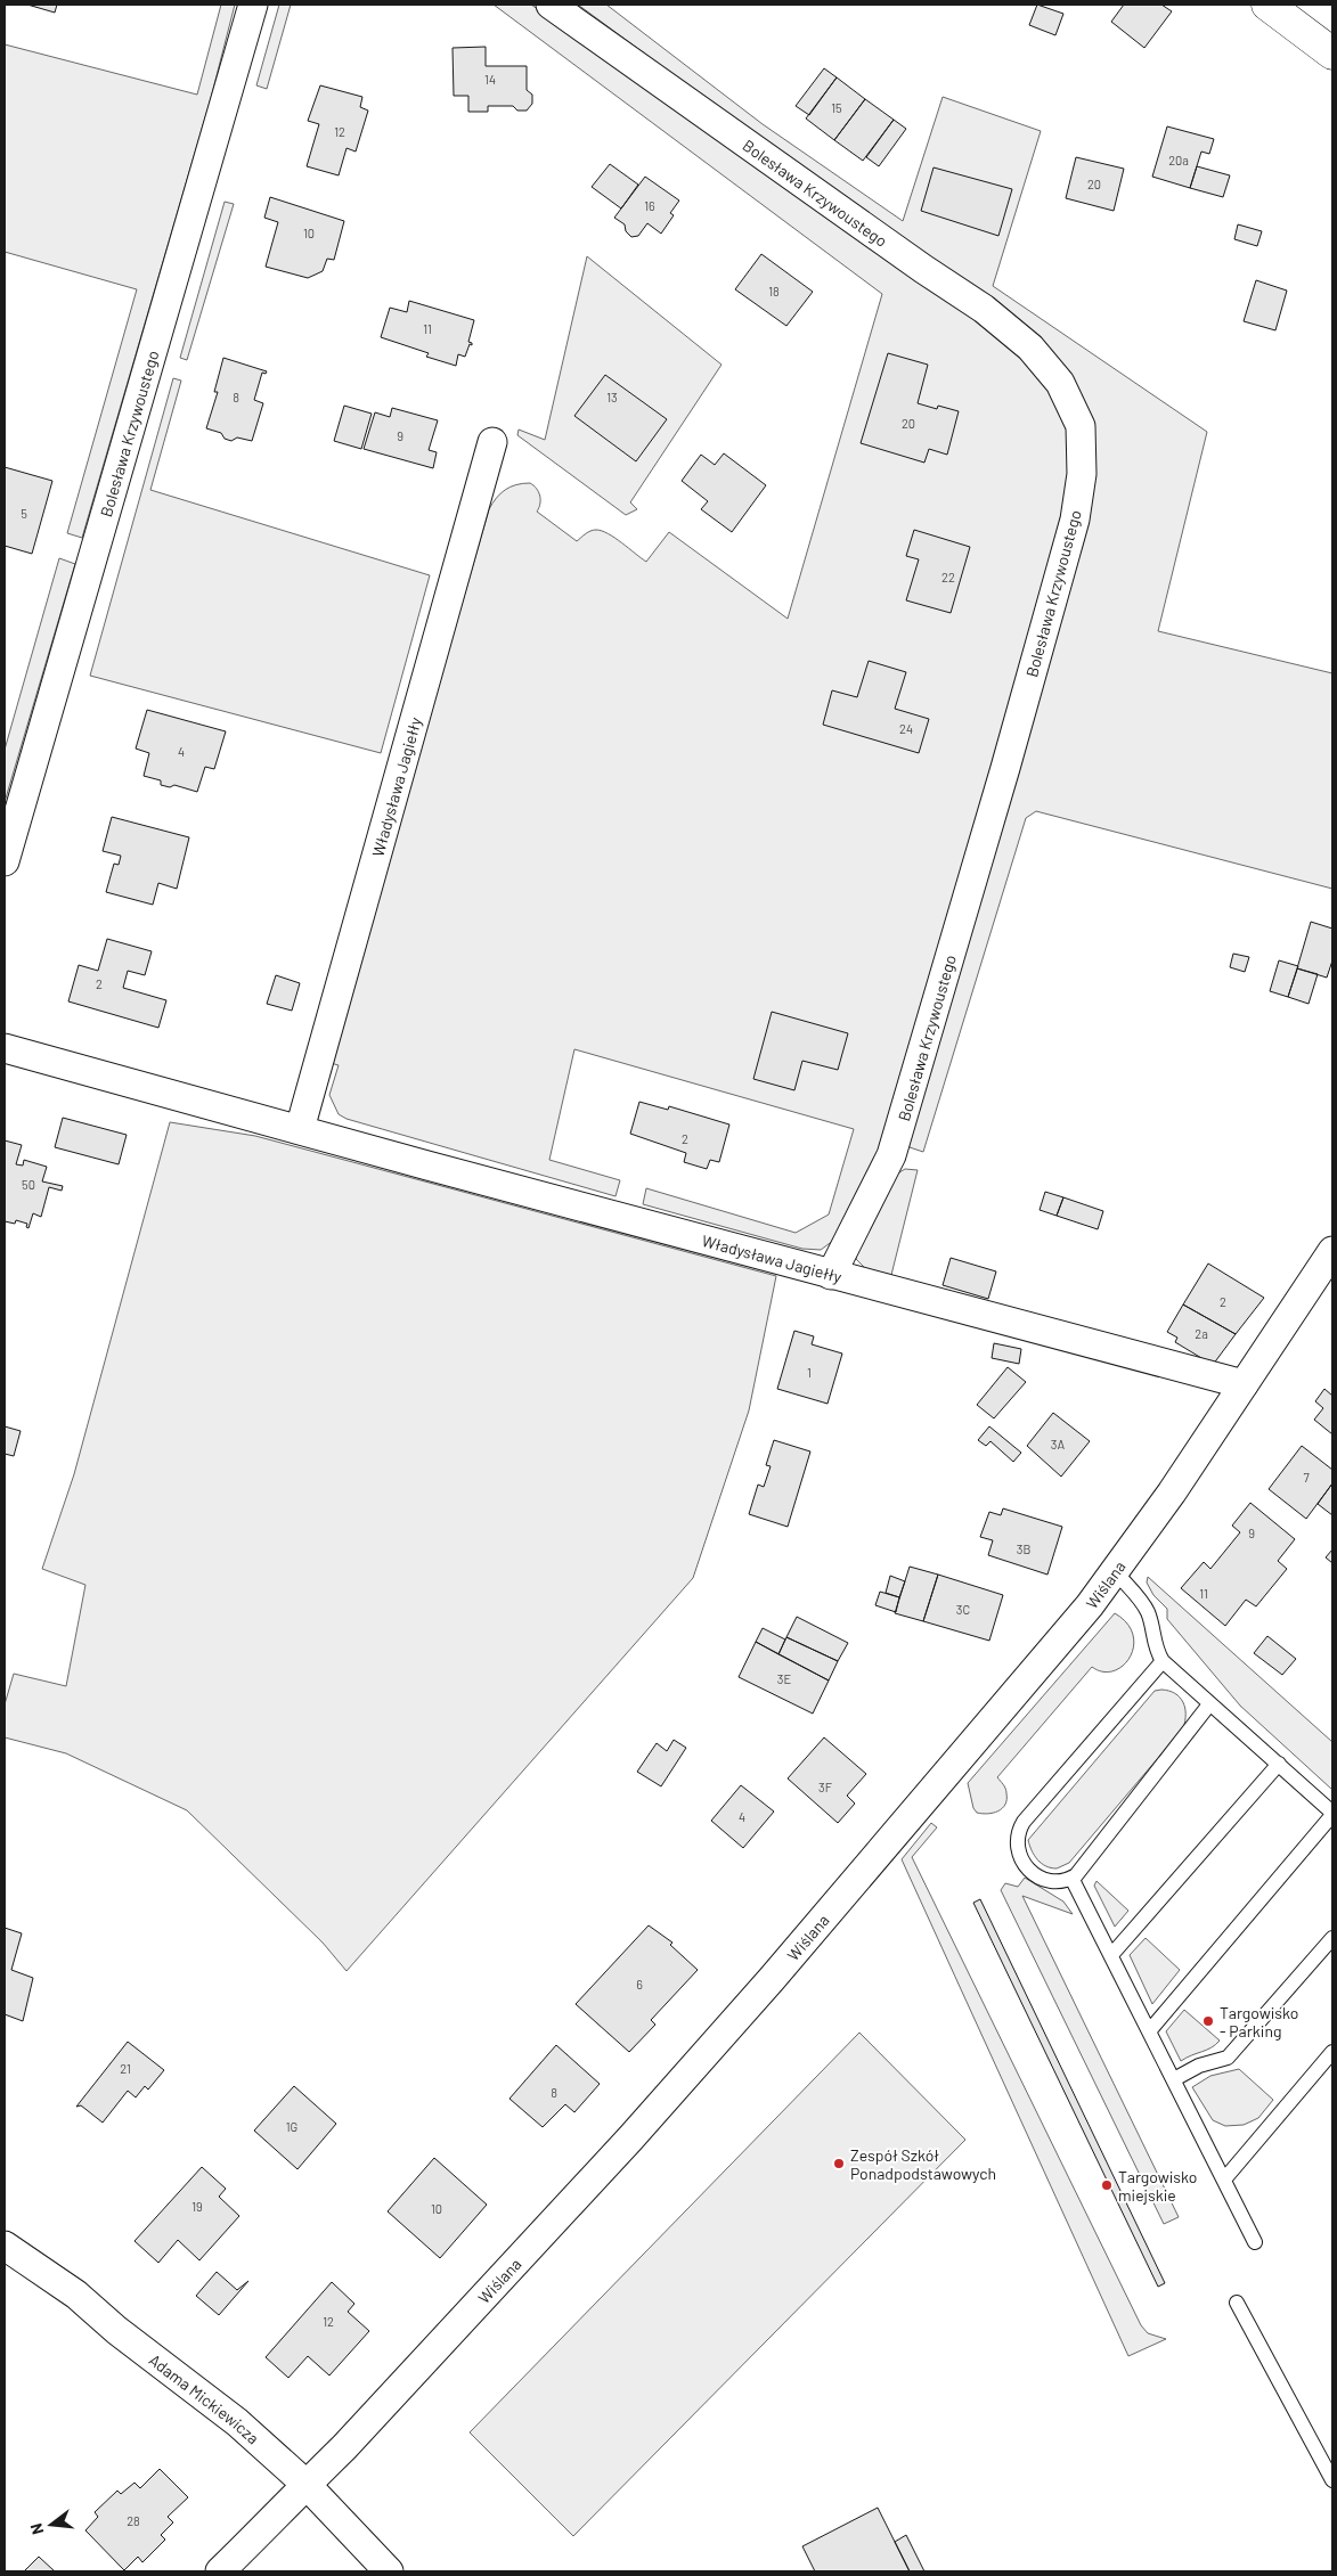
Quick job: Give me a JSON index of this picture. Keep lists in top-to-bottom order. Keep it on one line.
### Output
{"streets":{"street":["Bolesława Krzywoustego","Władysława Jagiełły","Wiślana","Adama Mickiewicza"]},"crossings":[["Bolesława Krzywoustego","Władysława Jagiełły"],["Władysława Jagiełły","Wiślana"],["Wiślana","Adama Mickiewicza"]],"places":["Targowisko - Parking","Zespół Szkół Ponadpodstawowych","Targowisko miejskie"],"house_numbers":["14","15","12","20a","20","16","10","18","11","8","13","20","9","5","22","24","4","2","2","50","2","2a","1","3A","7","9","3B","11","3C","3E","3F","4","6","21","8","1G","19","10","12","28"],"north":"left"}
